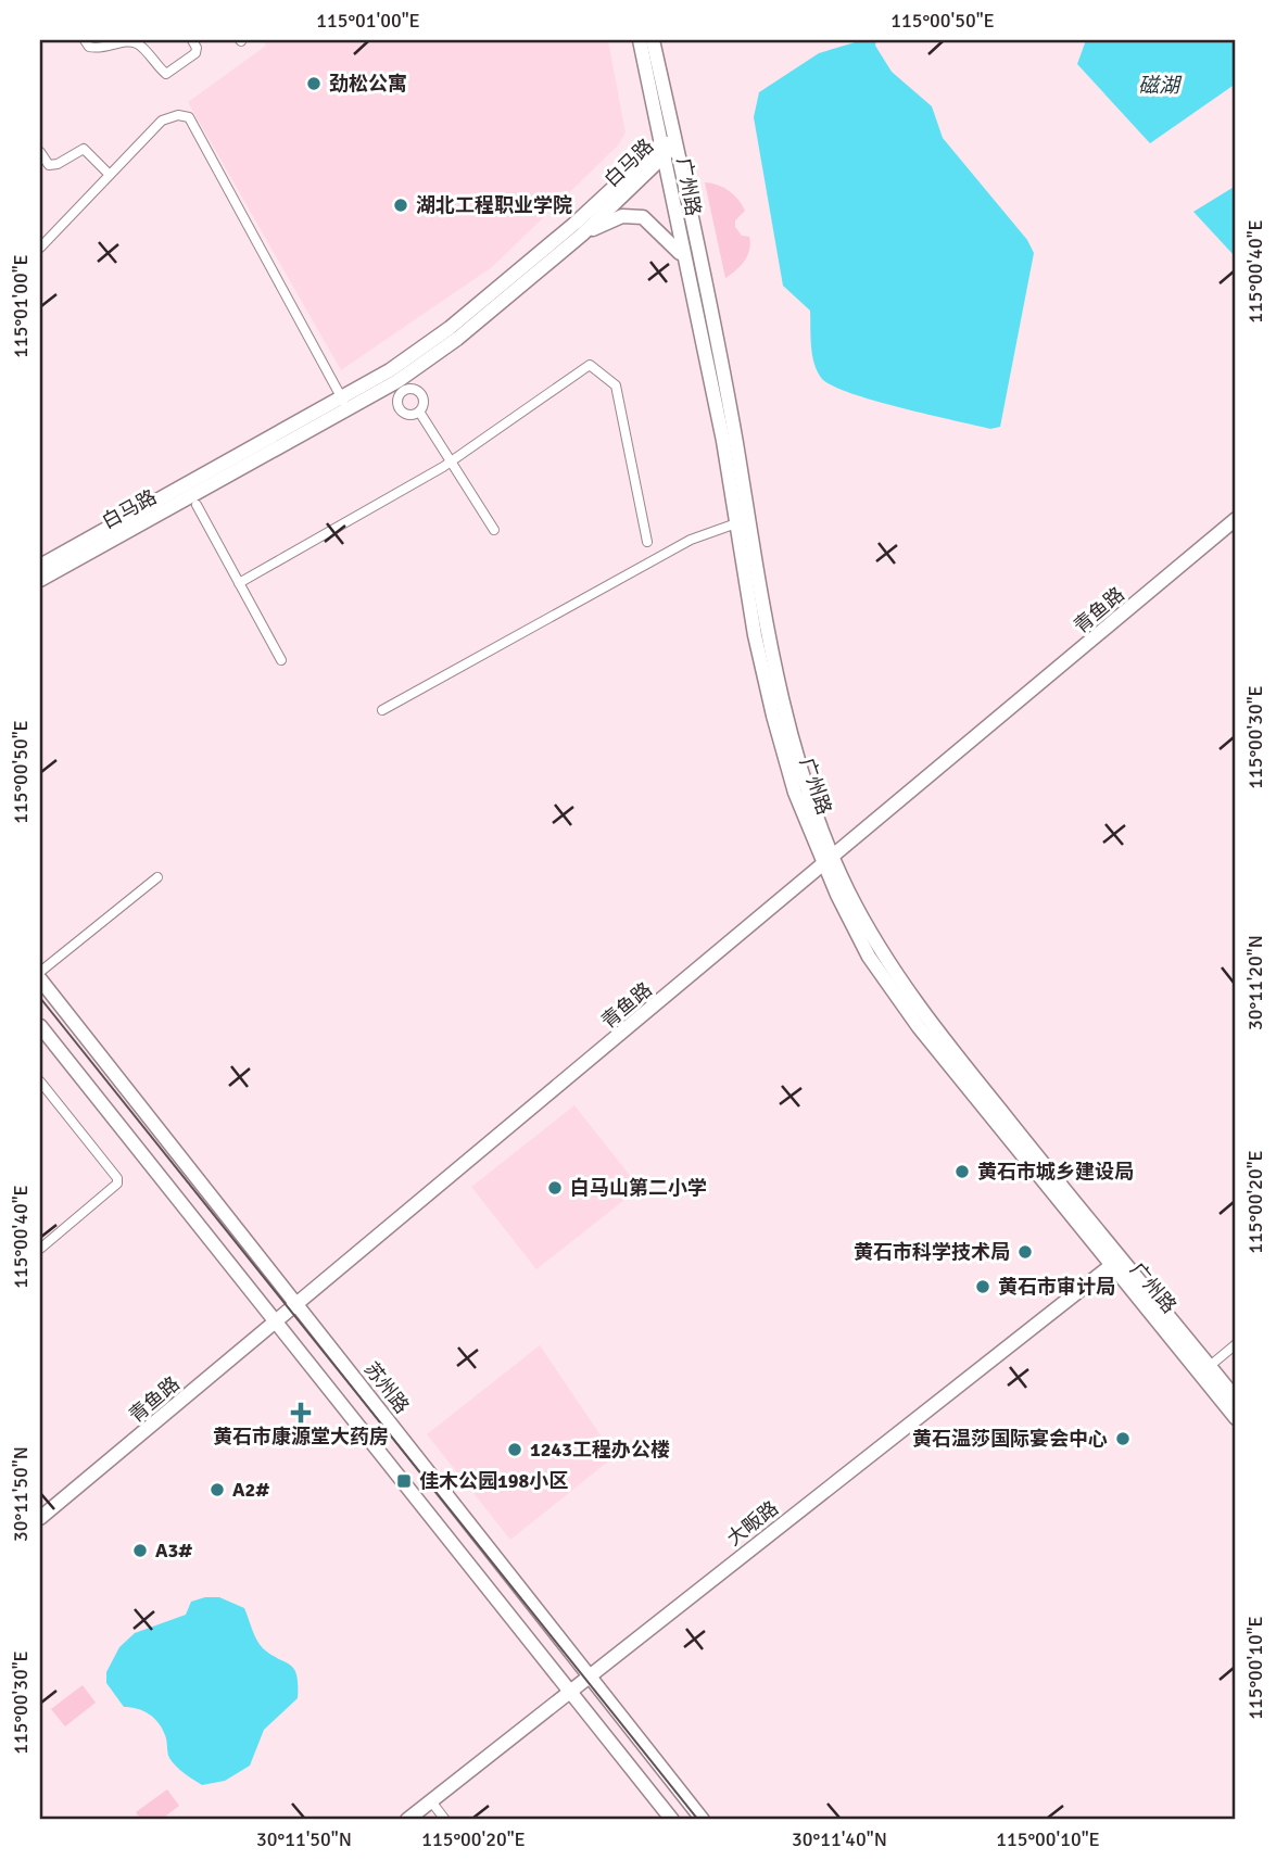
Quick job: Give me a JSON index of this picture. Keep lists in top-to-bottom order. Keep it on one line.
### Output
{"streets":{"main road":["白马路","广州路","青鱼路","苏州路","大畈路"]},"crossings":[["白马路","广州路"],["广州路","青鱼路"],["广州路","大畈路"],["青鱼路","苏州路"],["苏州路","大畈路"]],"water":["磁湖"],"places":{"other":["劲松公寓","湖北工程职业学院","黄石市城乡建设局","白马山第二小学","黄石市科学技术局","黄石市审计局","黄石温莎国际宴会中心","1243工程办公楼","A2#","A3#"],"health":["黄石市康源堂大药房"],"transit":["佳木公园198小区"]},"coordinates":["115°01'00\"E","115°00'50\"E","115°00'40\"E","115°00'30\"E","30°11'20\"N","115°00'20\"E","30°11'50\"N","115°00'10\"E","30°11'40\"N"]}
